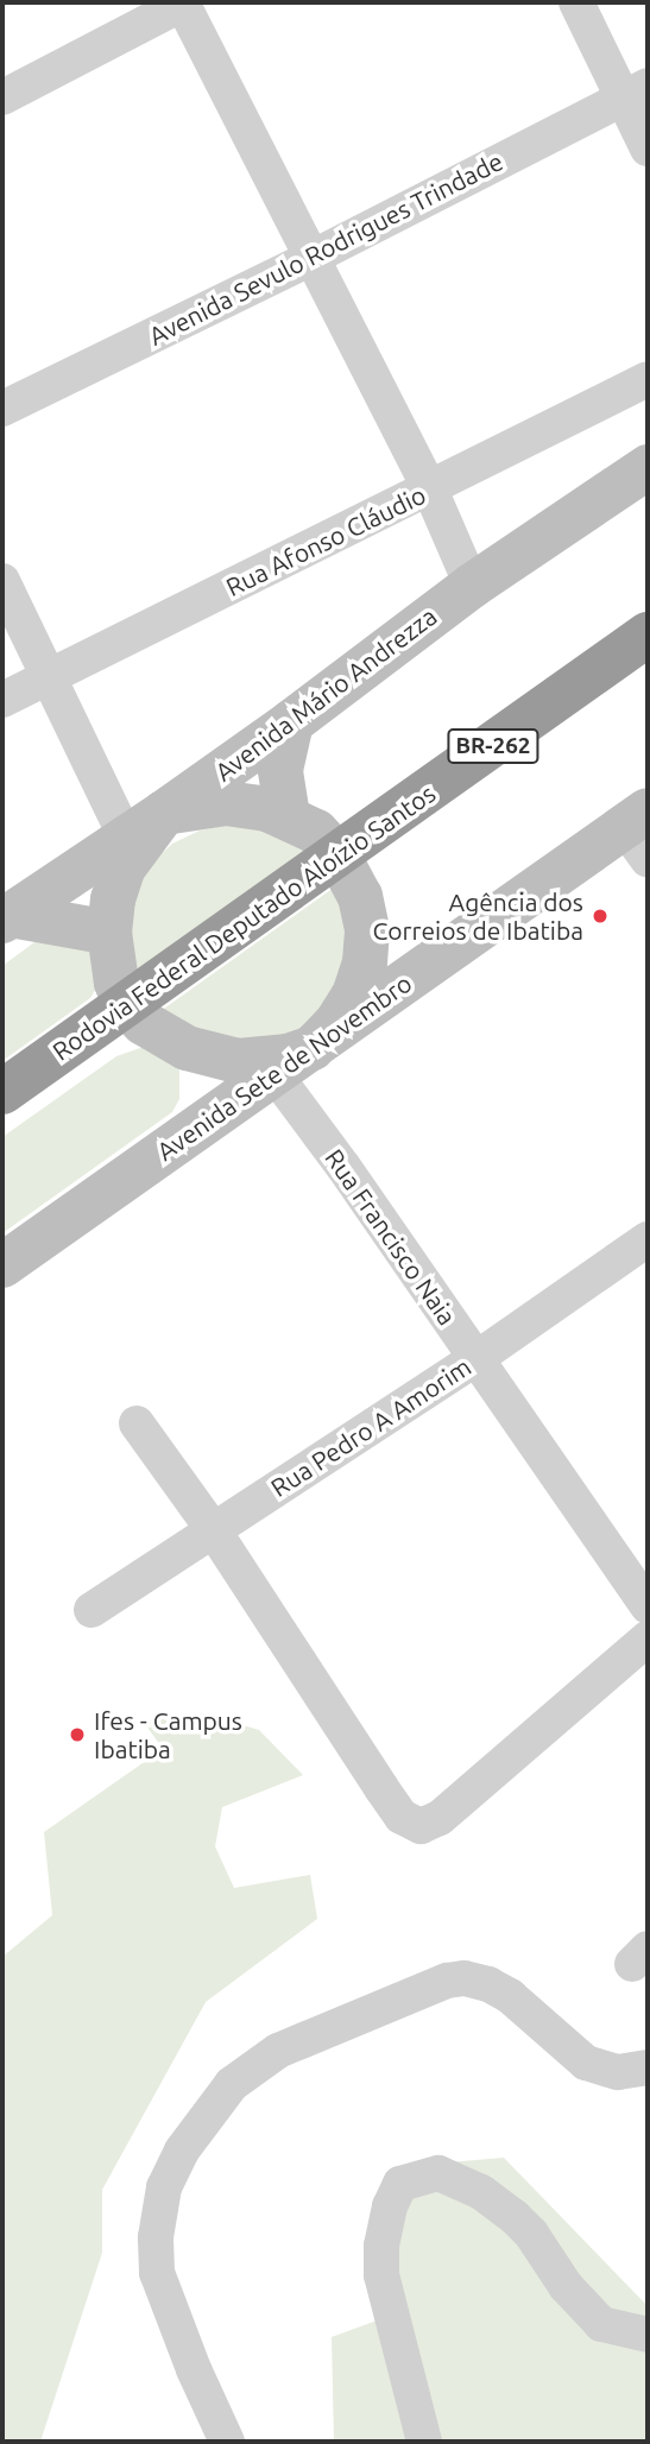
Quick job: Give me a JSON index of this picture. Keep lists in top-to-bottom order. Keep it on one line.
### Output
{"streets":{"highway":["BR-262","Rodovia Federal Deputado Aloízio Santos"],"street":["Avenida Sevulo Rodrigues Trindade","Rua Afonso Cláudio","Avenida Mário Andrezza","Avenida Sete de Novembro","Rua Francisco Naia","Rua Pedro A Amorim"]},"crossings":[["Avenida Sete de Novembro","Rua Francisco Naia"],["Rua Francisco Naia","Rua Pedro A Amorim"]],"places":["Agência dos Correios de Ibatiba","Ifes - Campus Ibatiba"]}
